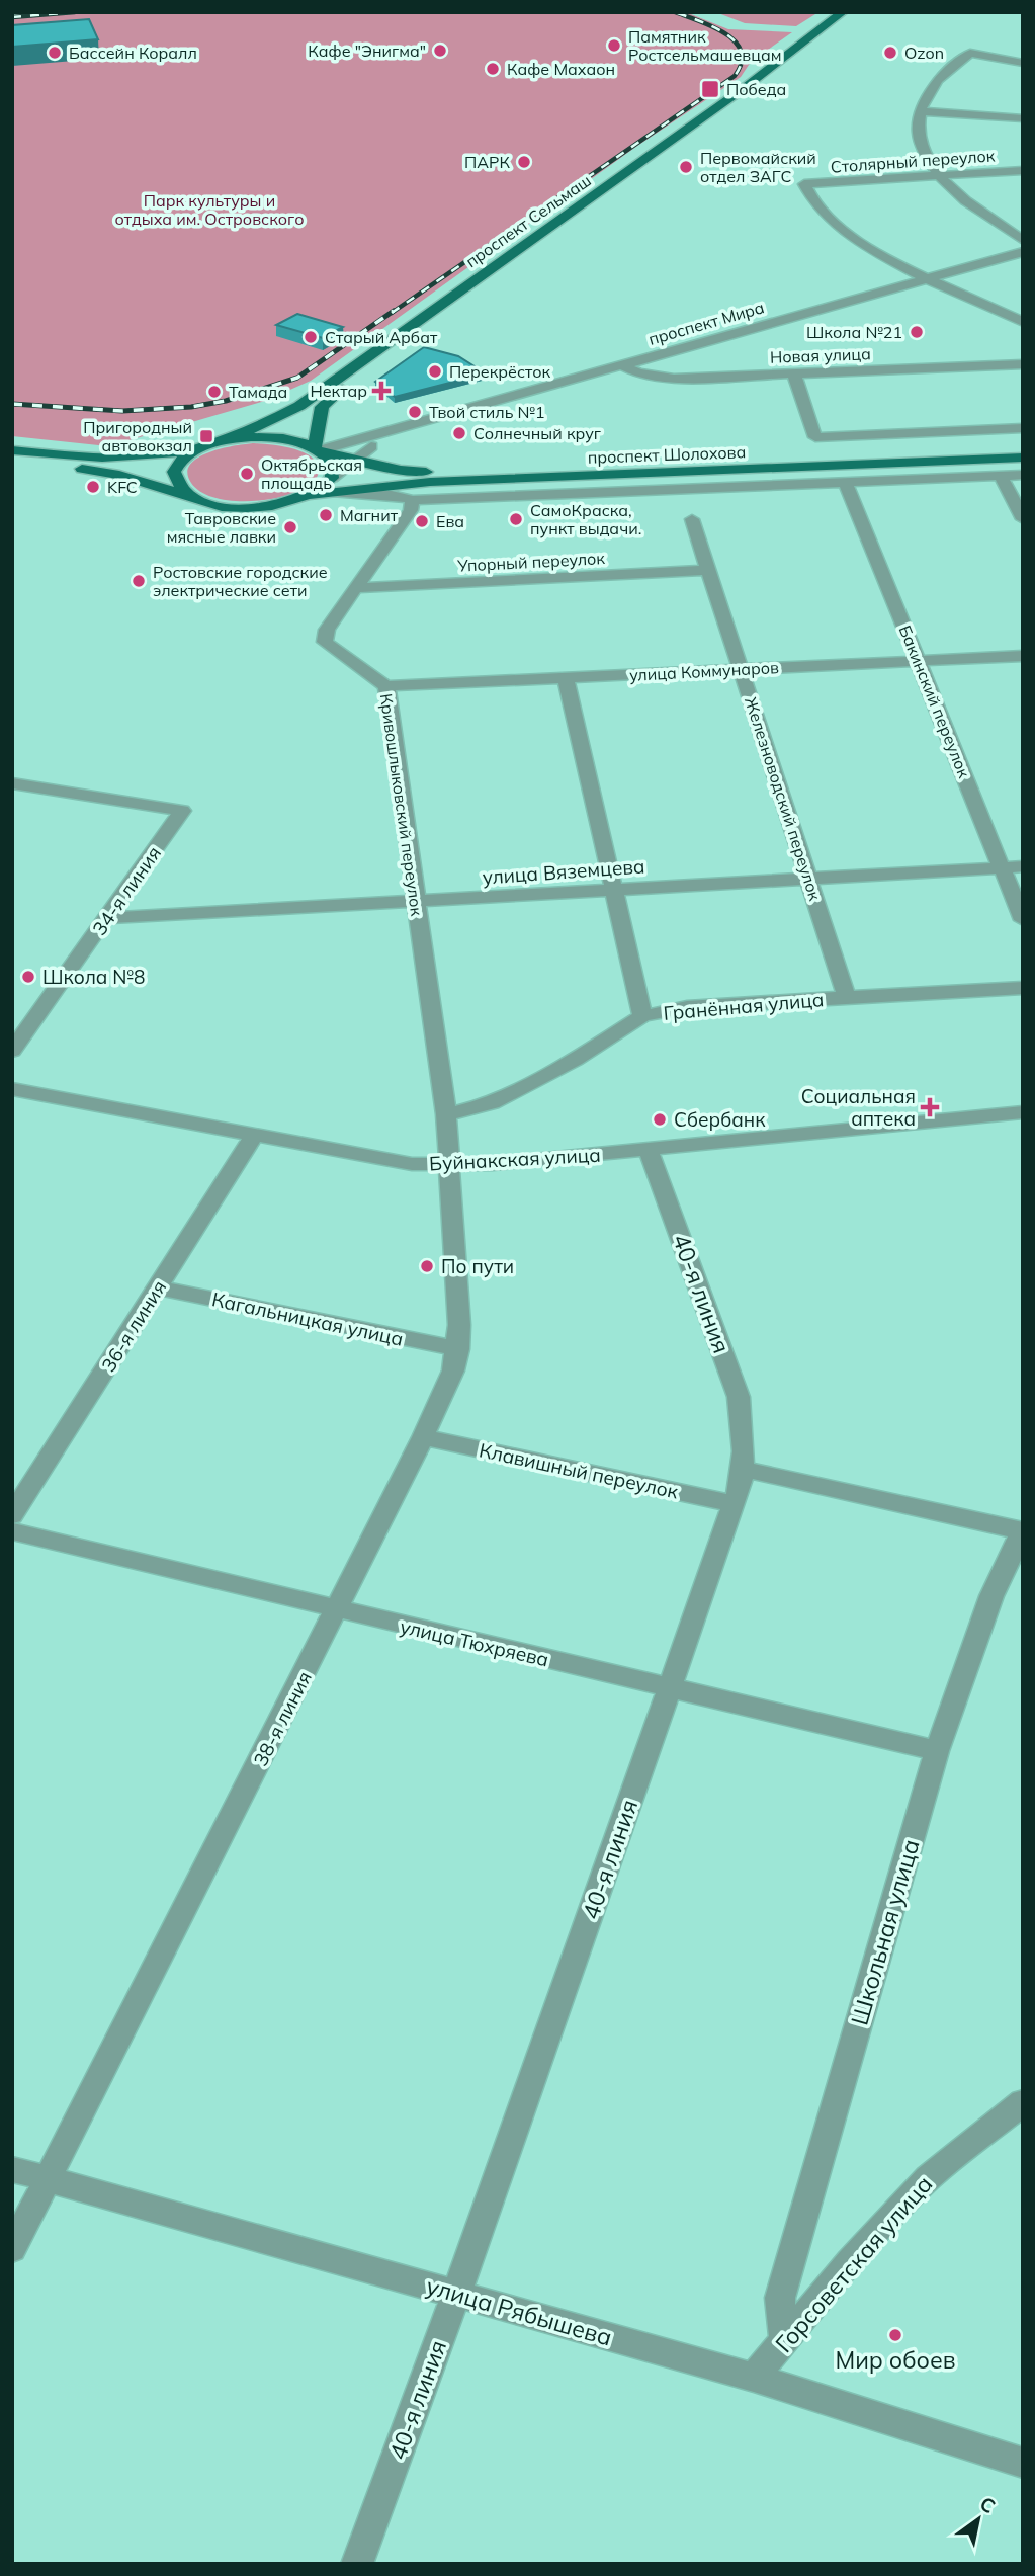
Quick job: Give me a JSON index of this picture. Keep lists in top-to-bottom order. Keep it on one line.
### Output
{"streets":{"main road":["проспект Сельмаш","проспект Шолохова"],"street":["Столярный переулок","проспект Мира","Новая улица","Упорный переулок","улица Коммунаров","Бакинский переулок","Железноводский переулок","Кривошлыковский переулок","улица Вяземцева","34-я линия","Гранённая улица","Буйнакская улица","40-я линия","Кагальницкая улица","36-я линия","Клавишный переулок","улица Тюхряева","38-я линия","Школьная улица","Горсоветская улица","улица Рябышева"]},"crossings":[["Столярный переулок","проспект Мира"],["проспект Сельмаш","проспект Мира"],["проспект Сельмаш","проспект Шолохова"],["проспект Мира","Новая улица"],["проспект Мира","проспект Шолохова"],["проспект Шолохова","Кривошлыковский переулок"],["Упорный переулок","Железноводский переулок"],["Упорный переулок","Кривошлыковский переулок"],["улица Коммунаров","Бакинский переулок"],["улица Коммунаров","Железноводский переулок"],["улица Коммунаров","Кривошлыковский переулок"],["Бакинский переулок","улица Вяземцева"],["Железноводский переулок","улица Вяземцева"],["Железноводский переулок","Гранённая улица"],["Кривошлыковский переулок","улица Вяземцева"],["Кривошлыковский переулок","Гранённая улица"],["Кривошлыковский переулок","Буйнакская улица"],["Кривошлыковский переулок","38-я линия"],["улица Вяземцева","34-я линия"],["Буйнакская улица","40-я линия"],["Буйнакская улица","36-я линия"],["Буйнакская улица","38-я линия"],["40-я линия","Клавишный переулок"],["40-я линия","улица Тюхряева"],["40-я линия","улица Рябышева"],["Кагальницкая улица","36-я линия"],["Кагальницкая улица","38-я линия"],["Клавишный переулок","38-я линия"],["улица Тюхряева","38-я линия"],["улица Тюхряева","Школьная улица"],["38-я линия","улица Рябышева"],["Школьная улица","Горсоветская улица"],["Горсоветская улица","улица Рябышева"]],"parks":["Парк культуры и отдыха им. Островского"],"places":{"other":["Памятник Ростсельмашевцам","Кафе \"Энигма\"","Бассейн Коралл","Ozon","Кафе Махаон","ПАРК","Первомайский отдел ЗАГС","Школа №21","Старый Арбат","Перекрёсток","Тамада","Твой стиль №1","Солнечный круг","Октябрьская площадь","KFC","Магнит","СамоКраска, пункт выдачи.","Ева","Тавровские мясные лавки","Ростовские городские электрические сети","Школа №8","Сбербанк","По пути","Мир обоев"],"transit":["Победа","Пригородный автовокзал"],"health":["Нектар","Социальная аптека"]},"north":"top right"}
